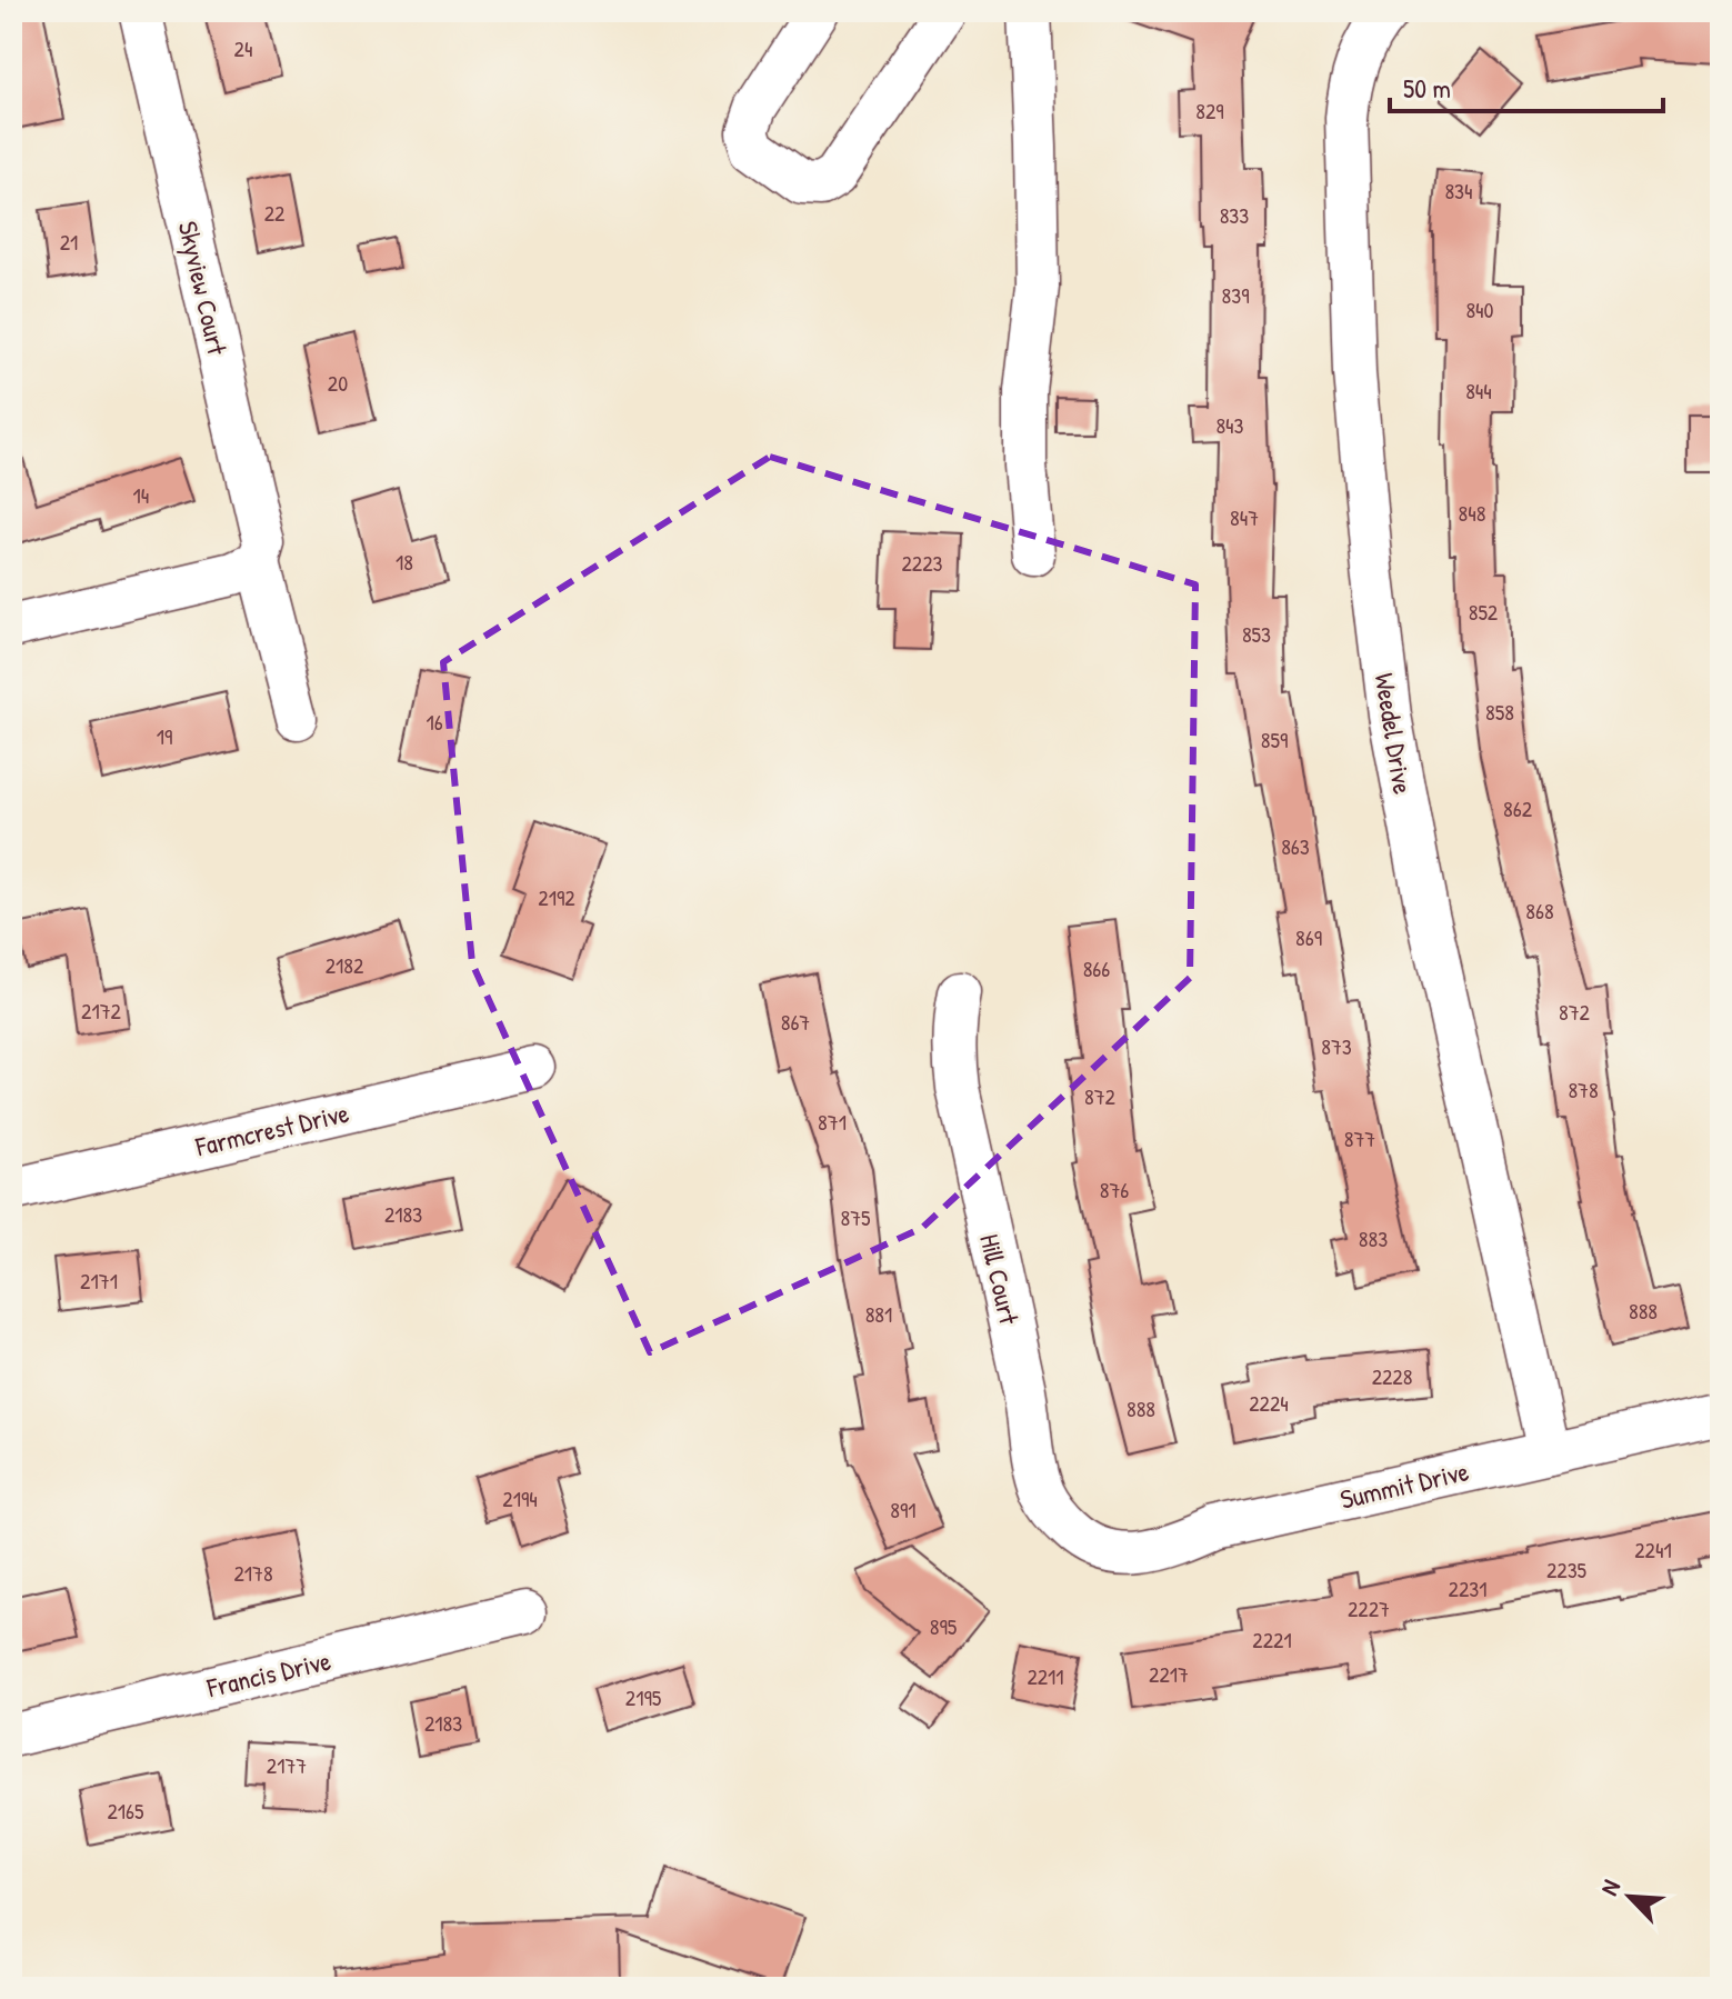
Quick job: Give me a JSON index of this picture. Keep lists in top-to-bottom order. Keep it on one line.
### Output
{"streets":{"street":["Skyview Court","Weedel Drive","Farmcrest Drive","Hill Court","Summit Drive","Francis Drive"]},"crossings":[["Weedel Drive","Summit Drive"],["Hill Court","Summit Drive"]],"house_numbers":["24","829","834","22","833","21","839","840","20","844","843","14","848","847","18","2223","852","853","858","16","19","859","862","863","2192","868","869","2182","866","2172","872","867","873","878","872","871","877","876","2183","875","883","2171","888","881","2228","2224","888","2194","891","2241","2235","2178","2231","2227","895","2221","2217","2211","2195","2183","2177","2165"],"scale_bar":"50 m","north":"top left"}
